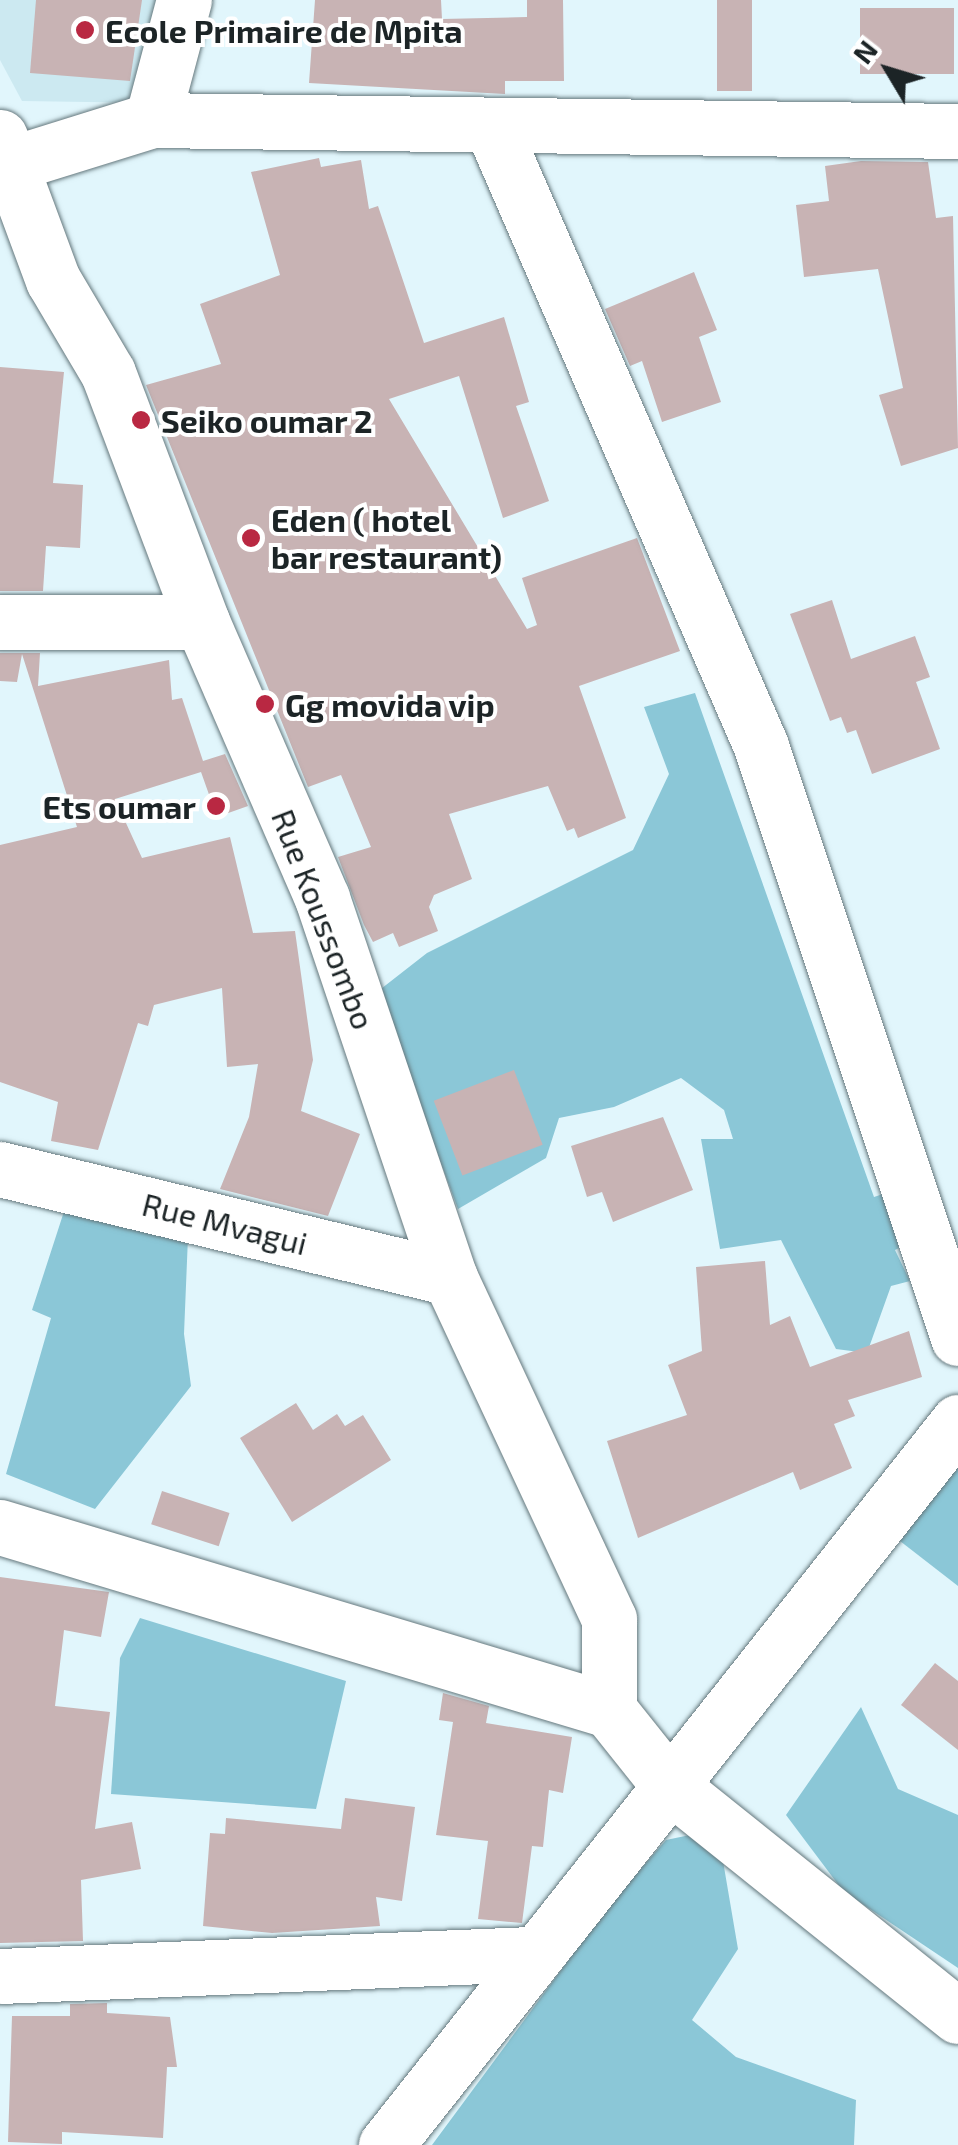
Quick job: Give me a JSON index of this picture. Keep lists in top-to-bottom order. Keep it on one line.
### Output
{"streets":{"street":["Rue Koussombo","Rue Mvagui"]},"crossings":[["Rue Koussombo","Rue Mvagui"]],"places":["Ecole Primaire de Mpita","Seiko oumar 2","Eden ( hotel bar restaurant)","Gg movida vip","Ets oumar"],"north":"top left"}
